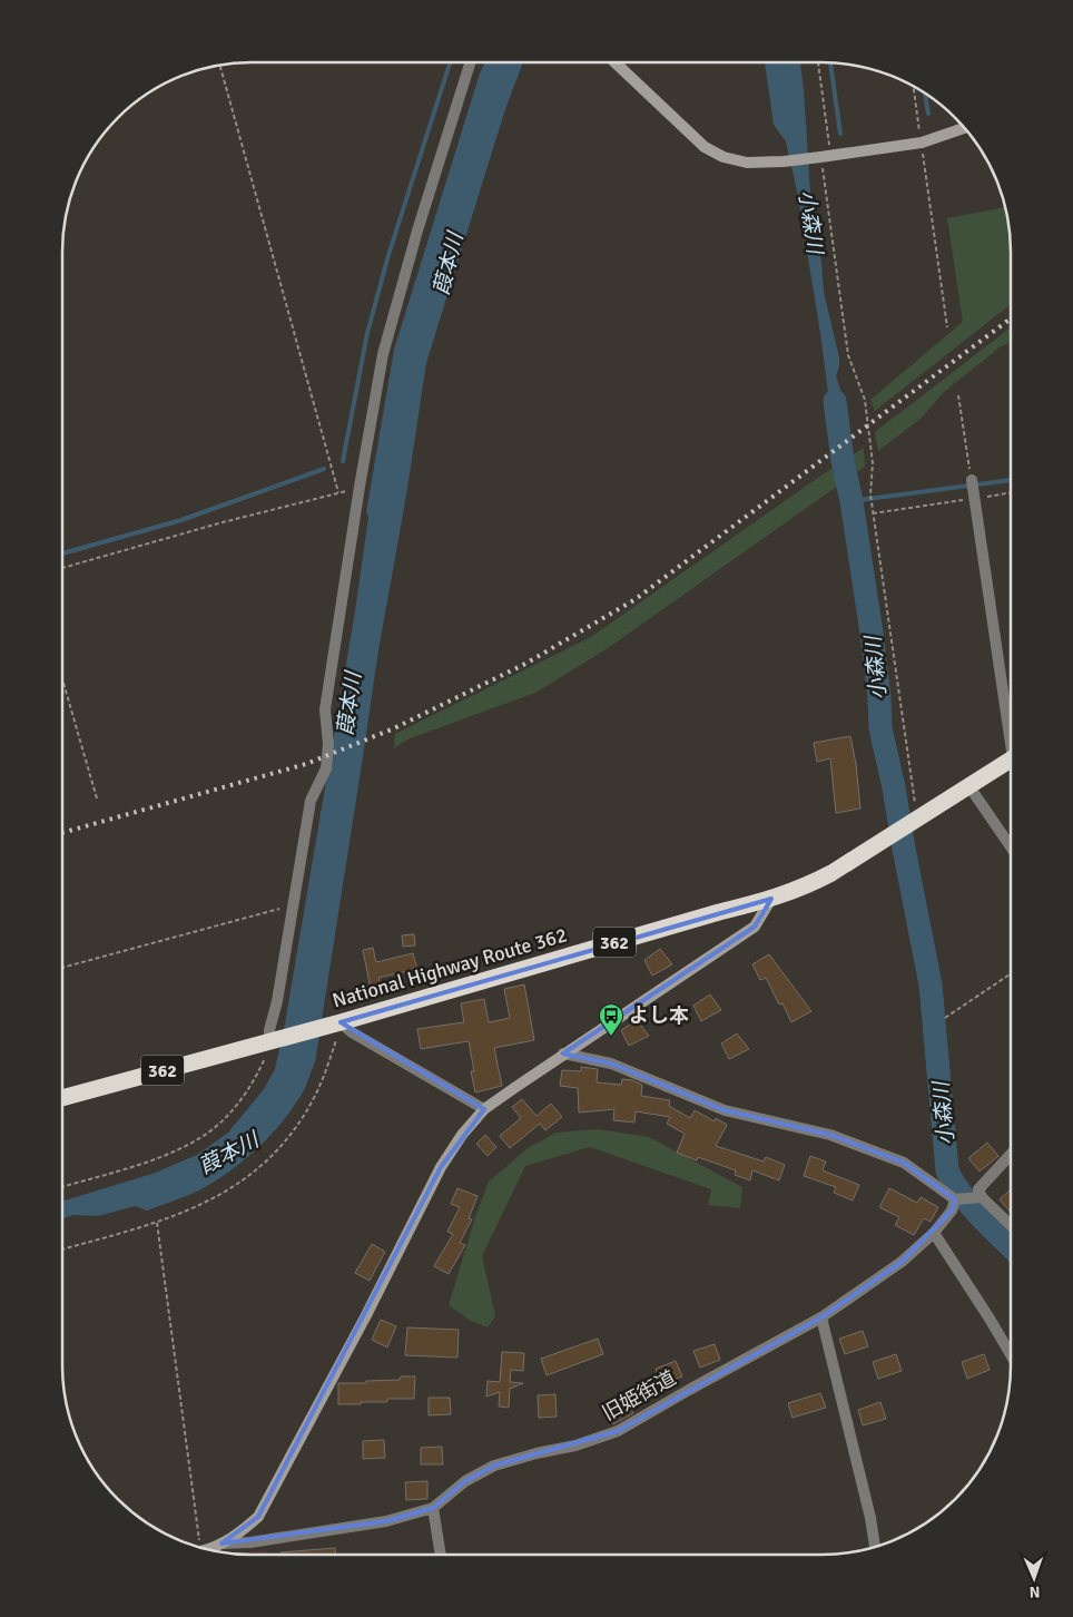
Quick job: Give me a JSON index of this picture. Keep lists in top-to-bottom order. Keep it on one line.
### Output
{"streets":{"highway":["362","National Highway Route 362"],"street":["旧姫街道"]},"water":["小森川","葭本川"],"places":{"bus stop":["よし本"]},"north":"bottom"}
